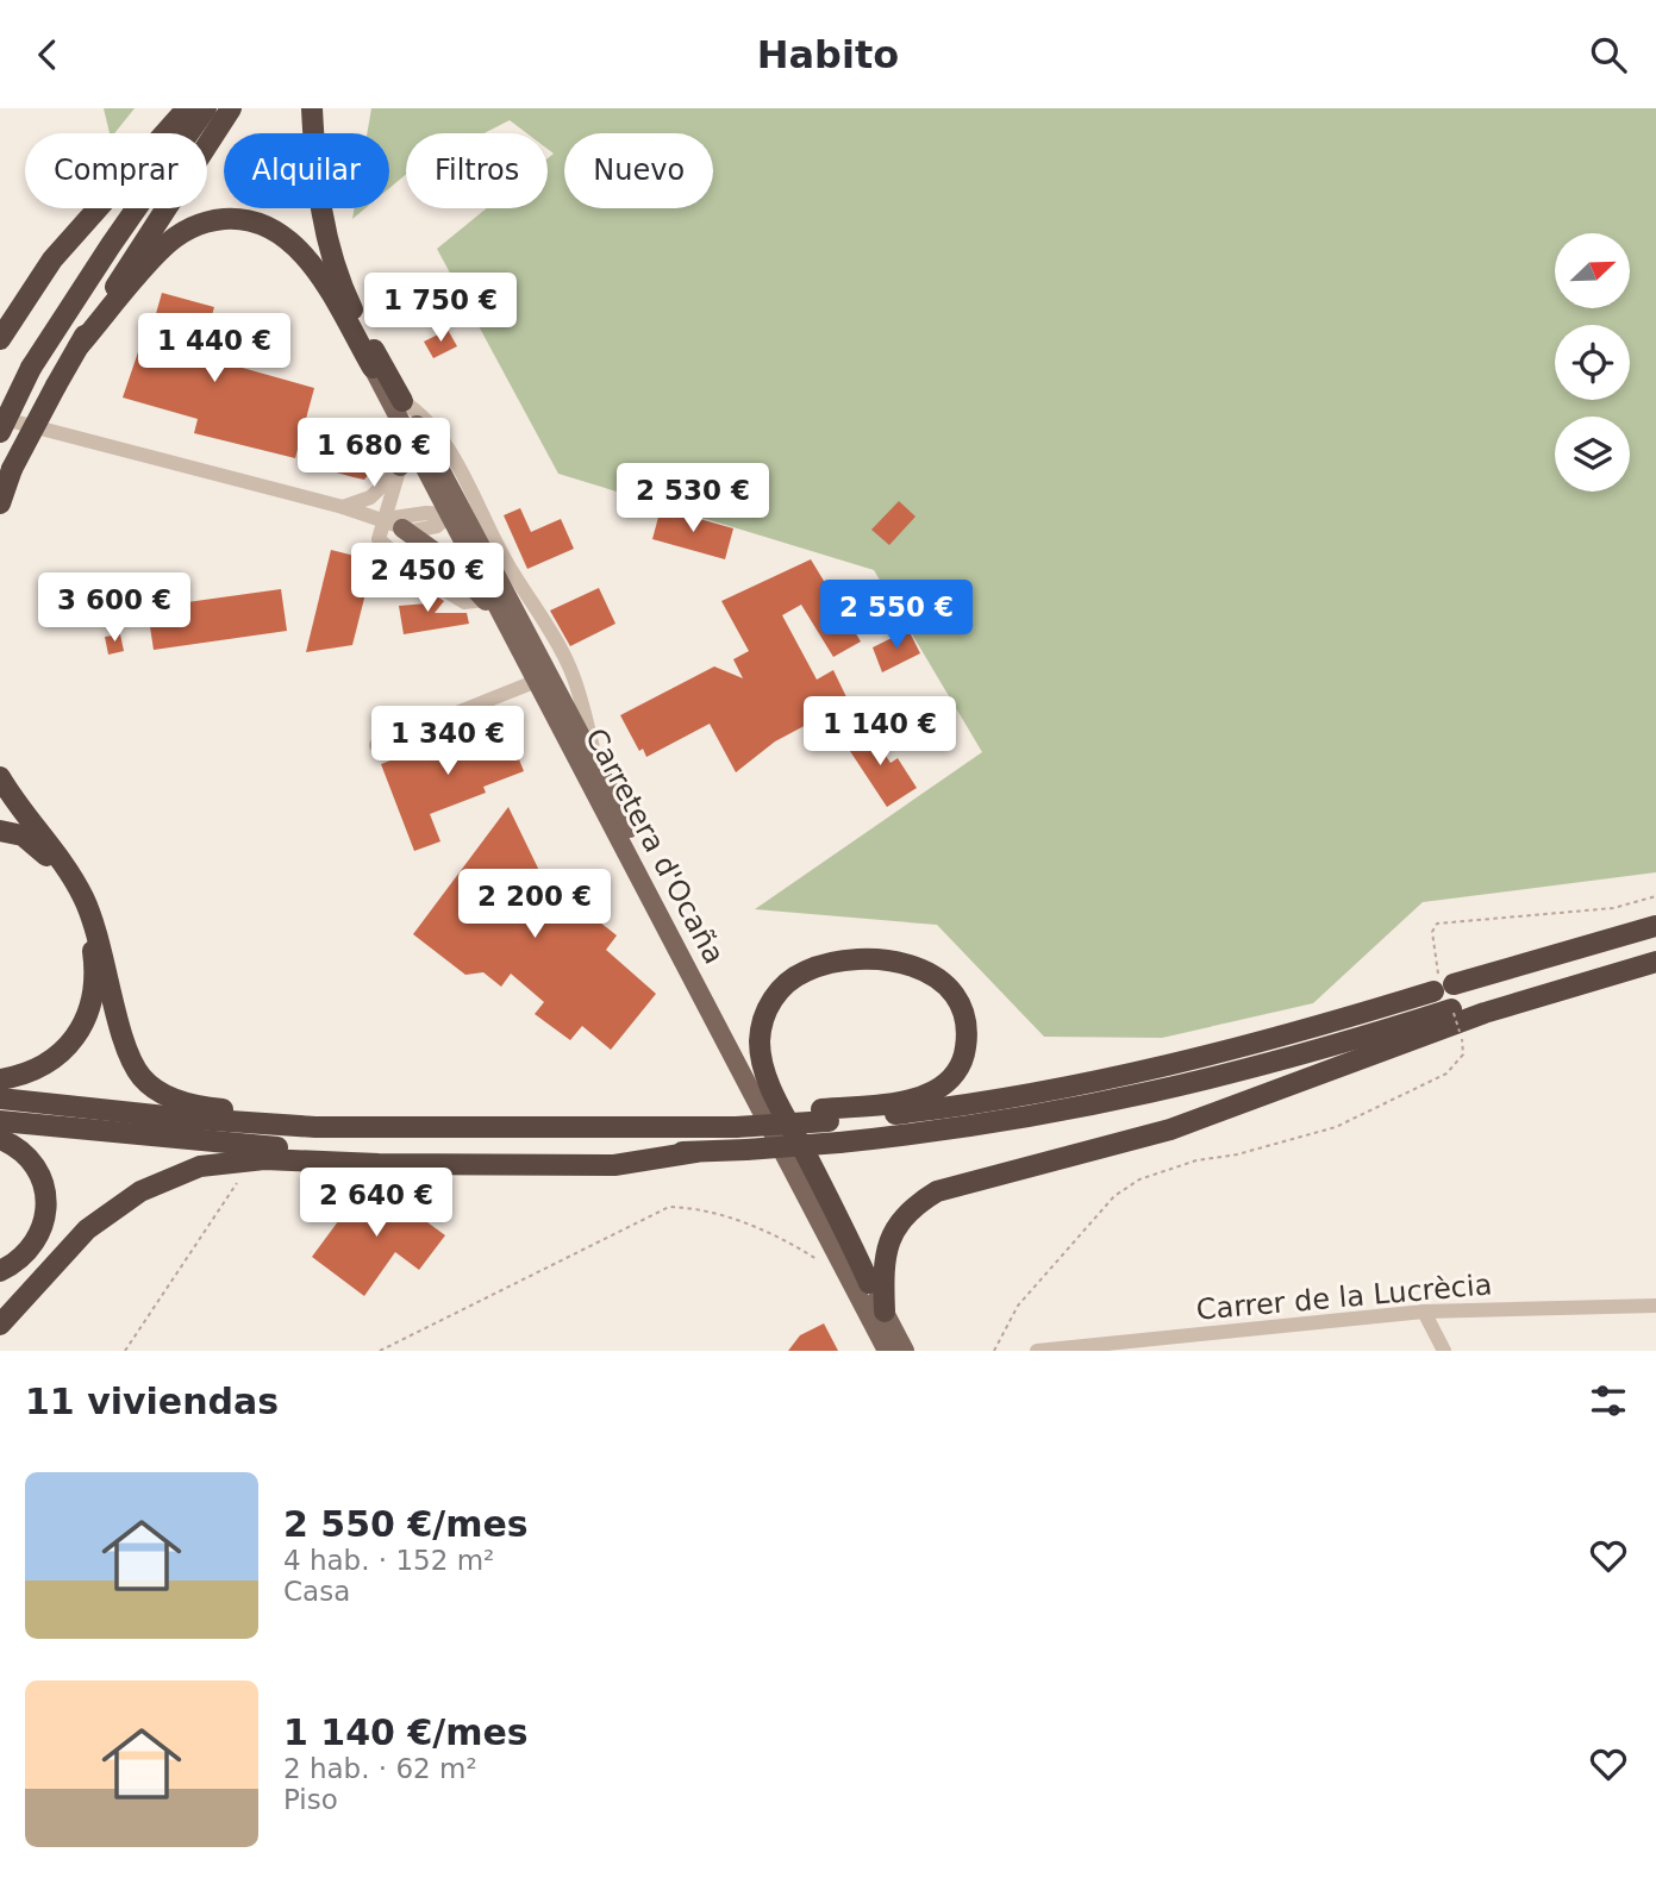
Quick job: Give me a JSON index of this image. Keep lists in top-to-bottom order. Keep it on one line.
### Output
{"streets":{"main road":["Carretera d'Ocaña"],"street":["Carrer de la Lucrècia"]},"north":"top right","page":{"header":"Habito","chip":["Comprar","Alquilar","Filtros","Nuevo"],"price":["1 750 €","1 440 €","1 680 €","2 530 €","2 450 €","3 600 €","2 550 €","1 140 €","1 340 €","2 200 €","2 640 €"],"heading":"11 viviendas","list":[{"name":"2 550 €/mes","note":"4 hab. · 152 m² · Casa"},{"name":"1 140 €/mes","note":"2 hab. · 62 m² · Piso"}]}}
